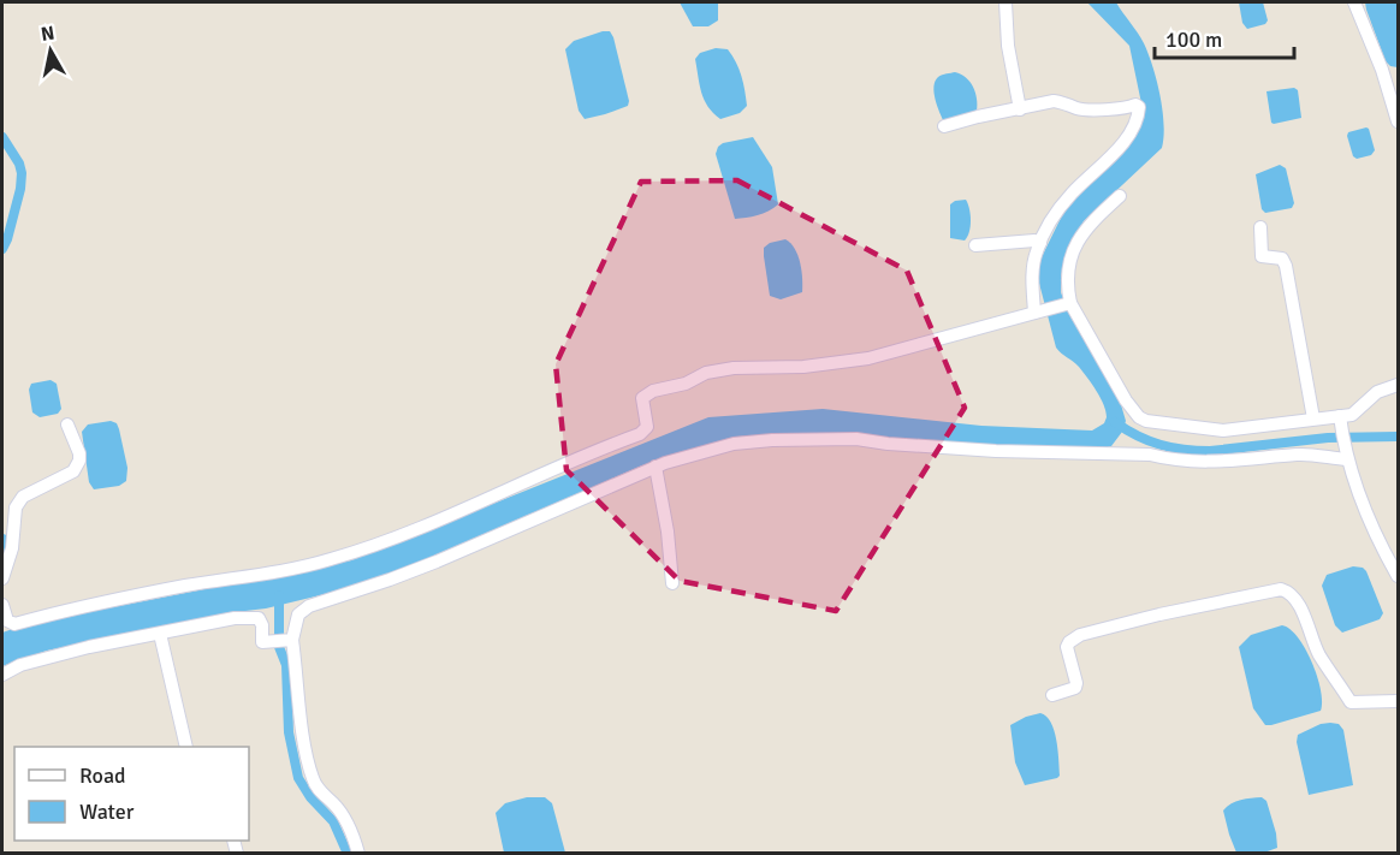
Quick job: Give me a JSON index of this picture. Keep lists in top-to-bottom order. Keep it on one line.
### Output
{"legend":["Road","Water"],"scale_bar":"100 m","north":"top"}
